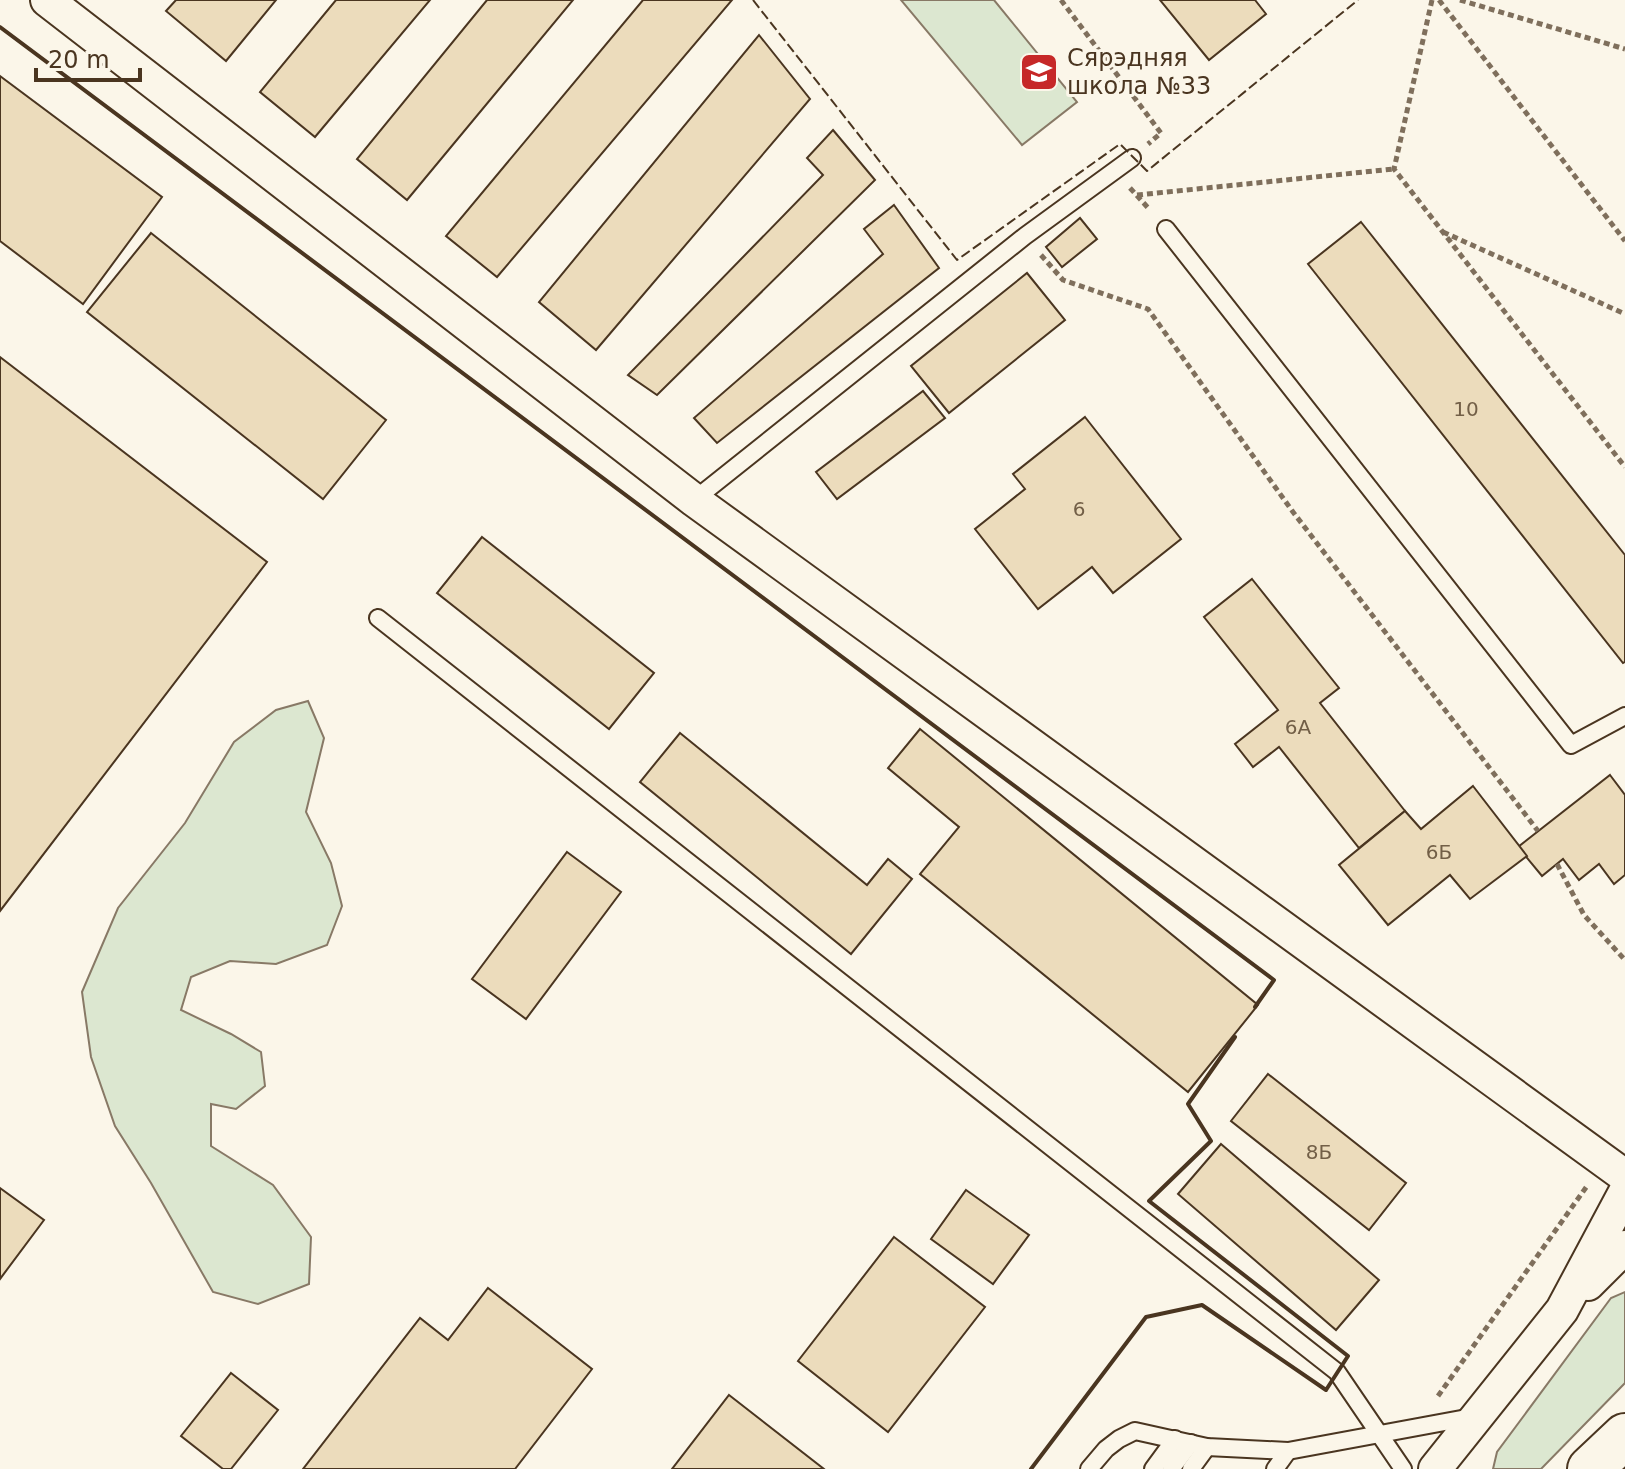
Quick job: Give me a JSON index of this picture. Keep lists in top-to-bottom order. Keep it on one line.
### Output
{"places":{"school or university":["Сярэдняя школа №33"]},"house_numbers":["10","6","6А","6Б","8Б"],"scale_bar":"20 m"}
